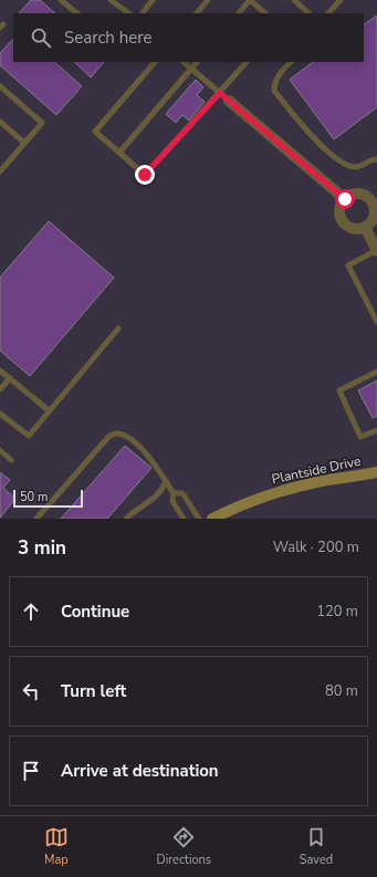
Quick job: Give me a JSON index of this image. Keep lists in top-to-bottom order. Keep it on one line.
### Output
{"streets":{"street":["Plantside Drive"]},"scale_bar":"50 m","page":{"search":"Search here","scale":"50 m","heading":["3 min","Walk · 200 m"],"list":[["Continue","120 m"],["Turn left","80 m"],"Arrive at destination"],"nav":["Map","Directions","Saved"]}}
